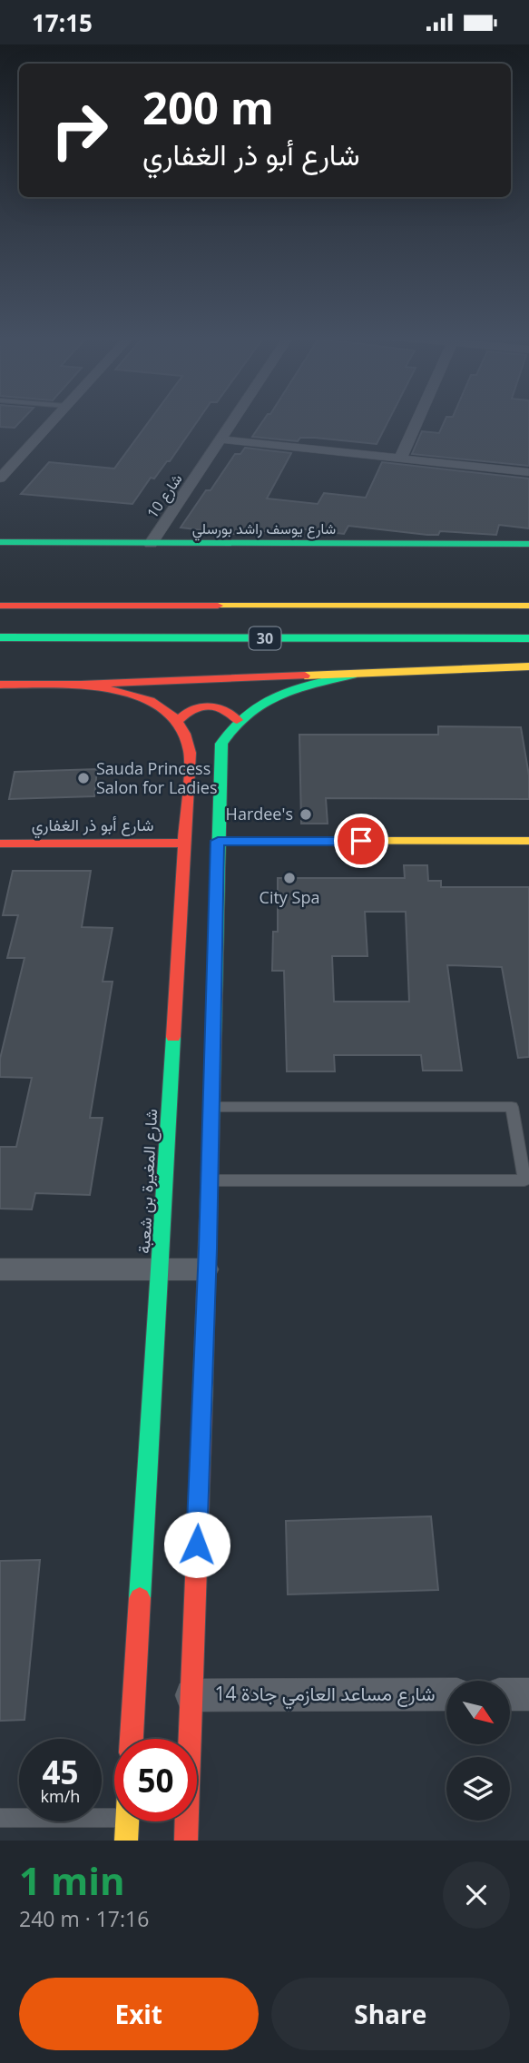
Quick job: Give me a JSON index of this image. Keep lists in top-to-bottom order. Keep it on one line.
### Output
{"streets":{"main road":["شارع يوسف راشد بورسلي","30","شارع أبو ذر الغفاري","شارع المغيرة بن شعبة"],"street":["شارع 10","شارع مساعد العازمي جادة 14"]},"crossings":[["شارع 10","شارع يوسف راشد بورسلي"],["شارع أبو ذر الغفاري","شارع المغيرة بن شعبة"]],"places":["Sauda Princess Salon for Ladies","Hardee's","City Spa"],"north":"bottom right","page":{"status":"17:15","turn":["200 m","شارع أبو ذر الغفاري"],"speed":"45 km/h","limit":"50","heading":["1 min","240 m · 17:16"],"buttons":["Exit","Share"]}}
